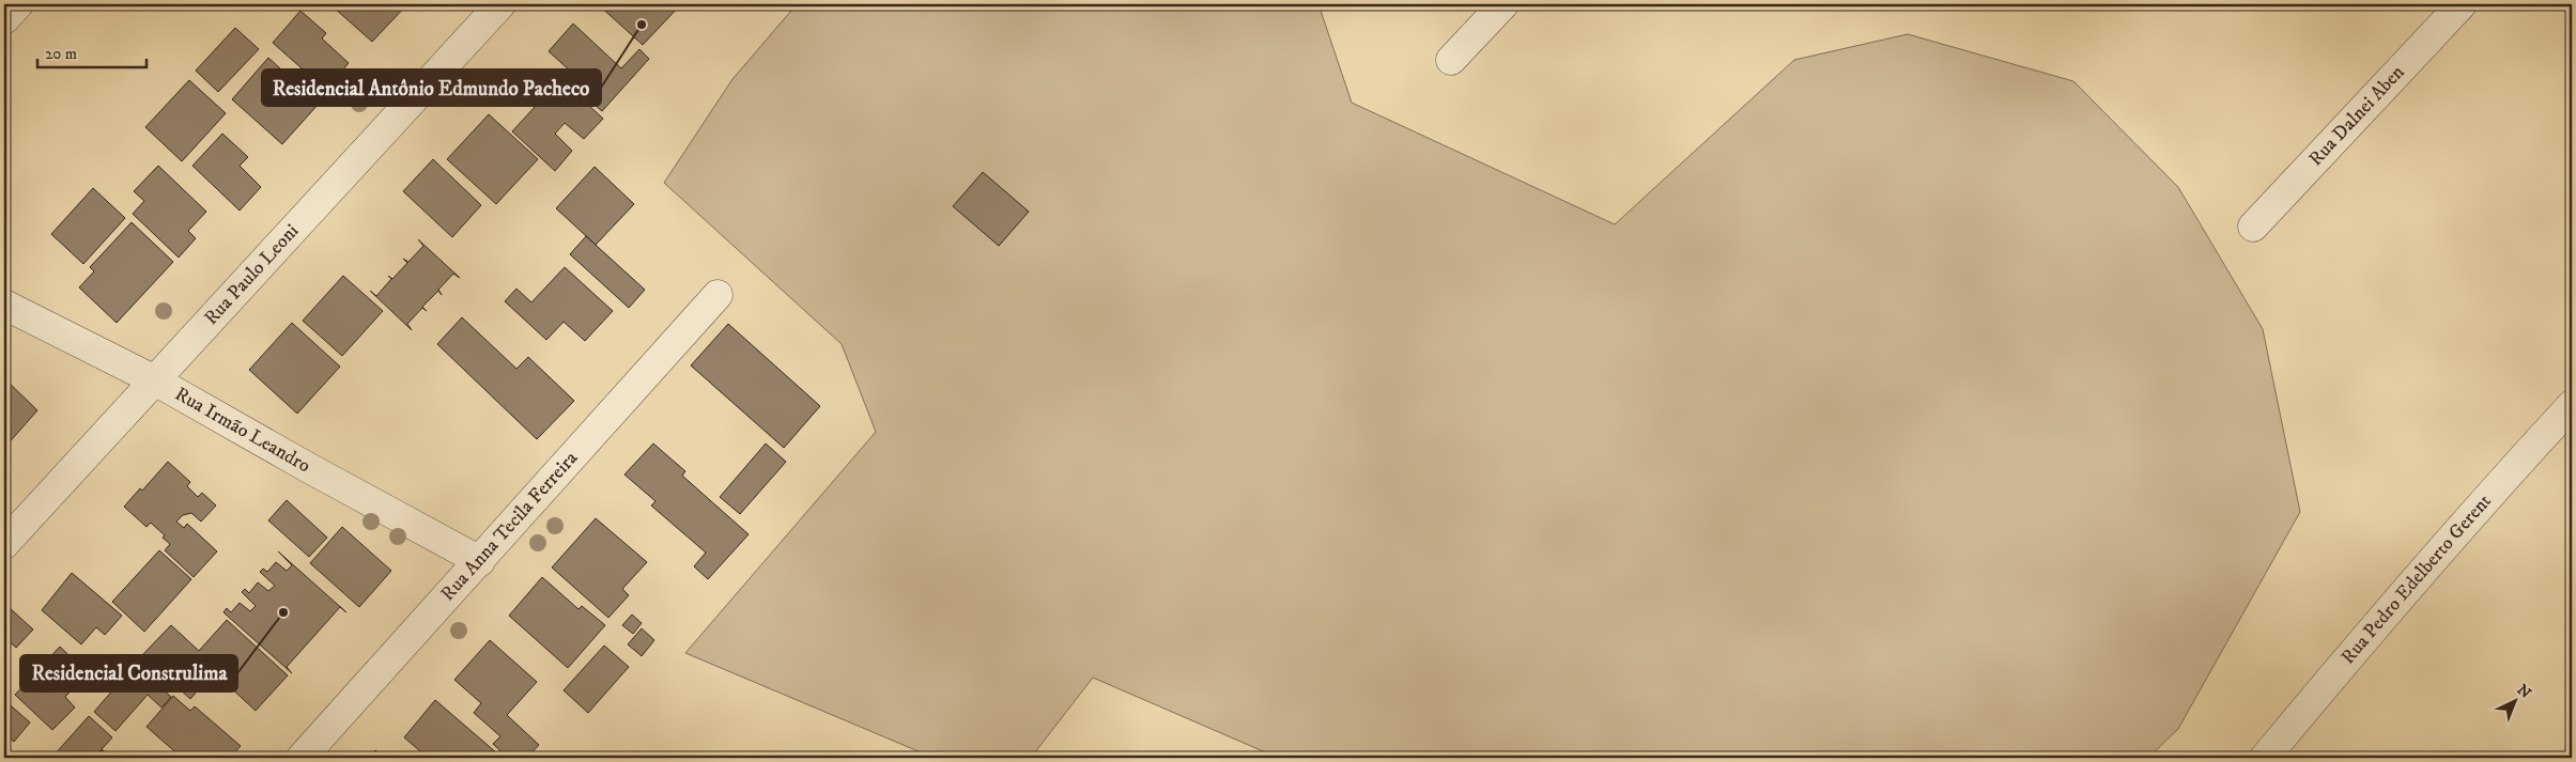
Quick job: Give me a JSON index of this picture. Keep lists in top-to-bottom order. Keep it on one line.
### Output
{"streets":{"street":["Rua Dalnei Aben","Rua Paulo Leoni","Rua Irmão Leandro","Rua Anna Tecila Ferreira","Rua Pedro Edelberto Gerent"]},"crossings":[["Rua Paulo Leoni","Rua Irmão Leandro"],["Rua Irmão Leandro","Rua Anna Tecila Ferreira"]],"places":["Residencial Antônio Edmundo Pacheco","Residencial Construlima"],"scale_bar":"20 m","north":"top right"}
